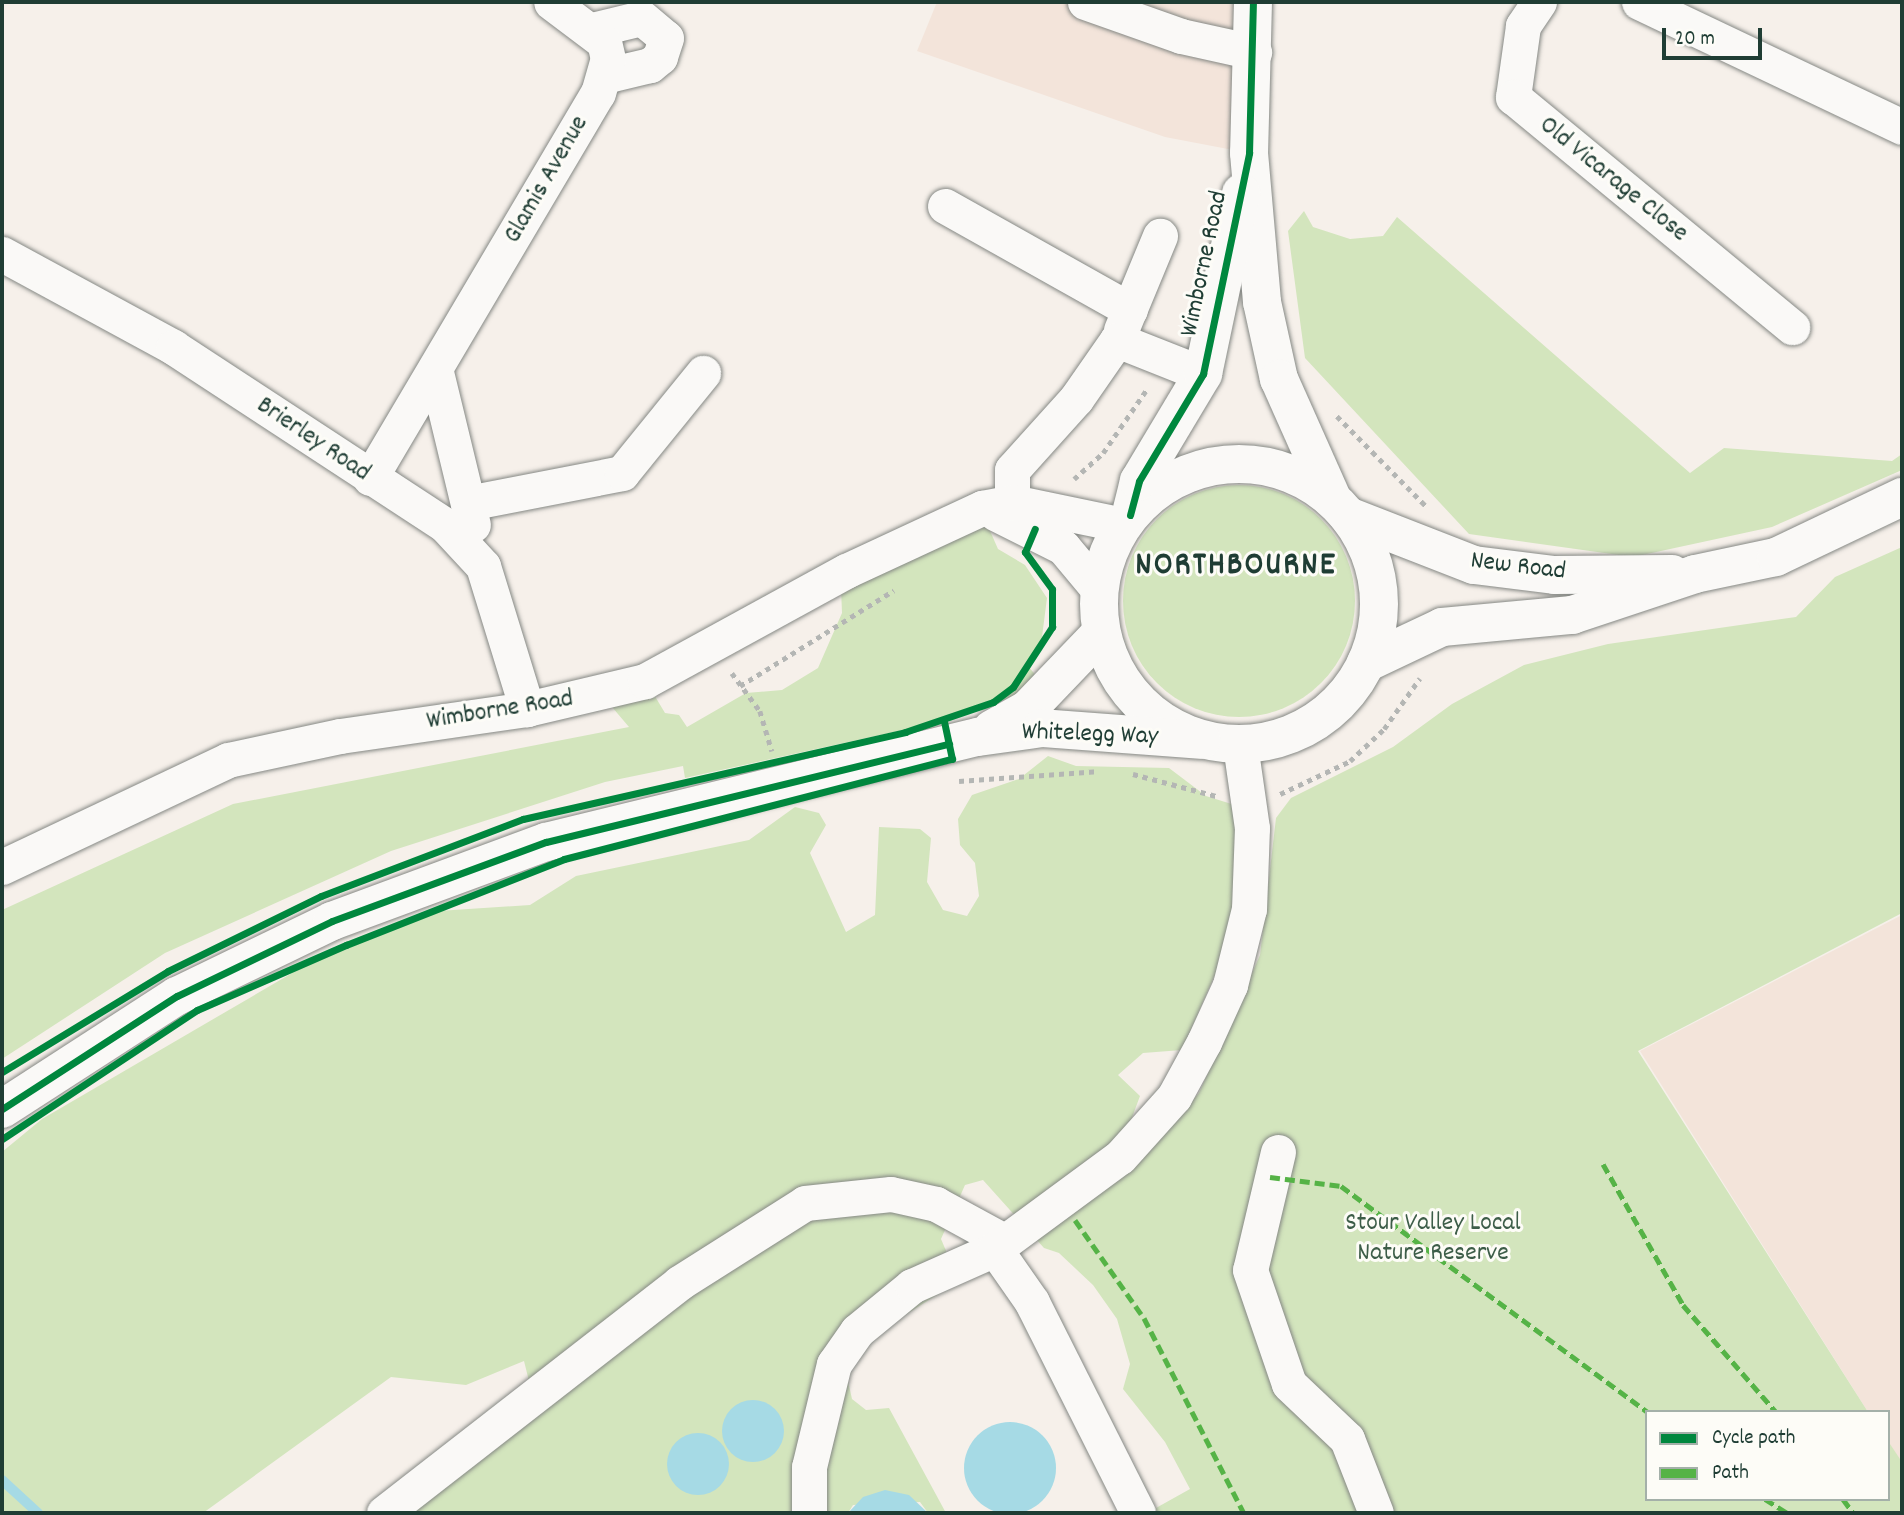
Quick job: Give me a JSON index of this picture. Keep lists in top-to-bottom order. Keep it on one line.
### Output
{"streets":{"main road":["Wimborne Road","New Road","Whitelegg Way"],"street":["Glamis Avenue","Old Vicarage Close","Brierley Road"]},"crossings":[["Glamis Avenue","Brierley Road"],["Wimborne Road","Brierley Road"],["Wimborne Road","New Road"],["Wimborne Road","Whitelegg Way"]],"districts":["NORTHBOURNE"],"parks":["Stour Valley Local Nature Reserve"],"legend":["Cycle path","Path"],"scale_bar":"20 m"}
